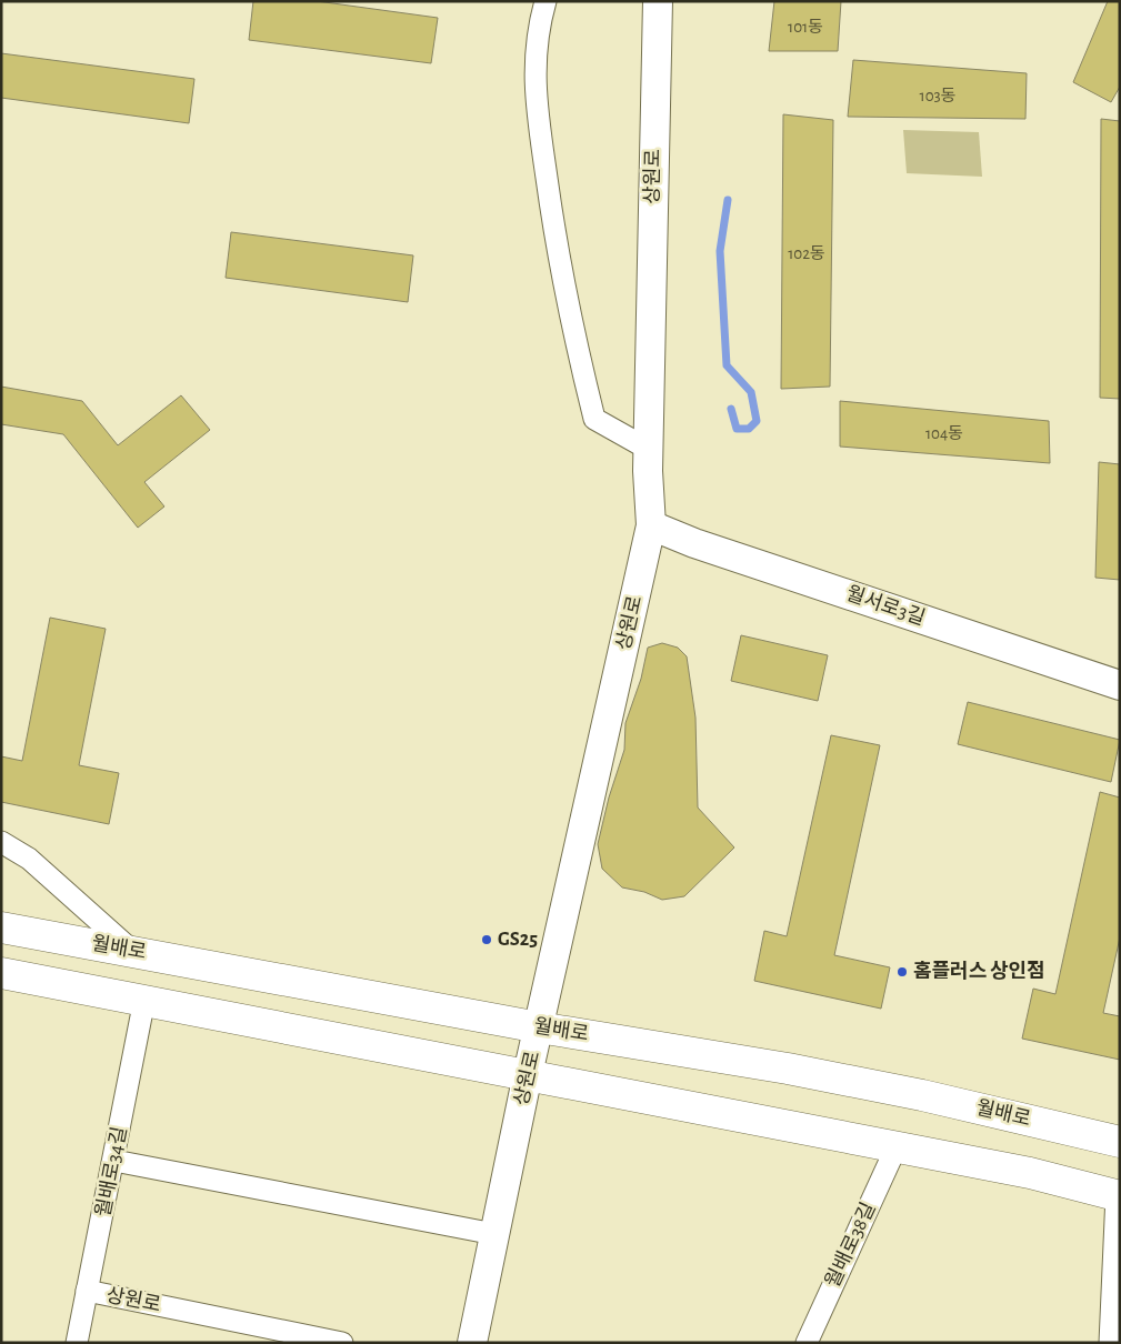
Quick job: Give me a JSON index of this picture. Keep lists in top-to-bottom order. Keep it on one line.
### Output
{"streets":{"main road":["월배로"],"street":["상원로","월서로3길","월배로34길","월배로38길"]},"crossings":[["상원로","월서로3길"],["상원로","월배로"],["상원로","월배로34길"]],"places":["GS25","홈플러스 상인점"],"house_numbers":["101동","103동","102동","104동"]}
